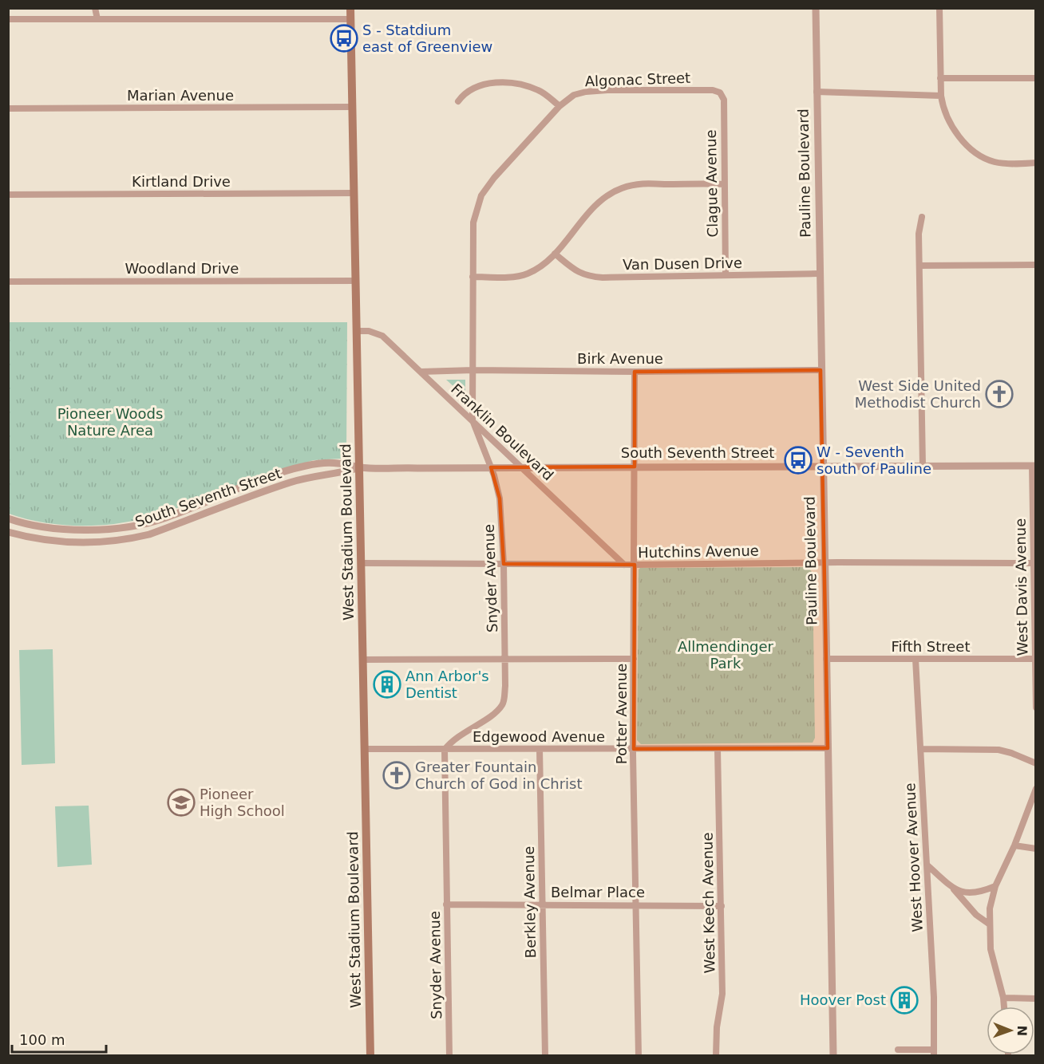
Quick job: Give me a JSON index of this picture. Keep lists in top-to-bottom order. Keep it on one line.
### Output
{"streets":{"main road":["West Stadium Boulevard"],"street":["Algonac Street","Marian Avenue","Pauline Boulevard","Kirtland Drive","Clague Avenue","Van Dusen Drive","Woodland Drive","Birk Avenue","Franklin Boulevard","South Seventh Street","Hutchins Avenue","Snyder Avenue","West Davis Avenue","Fifth Street","Potter Avenue","Edgewood Avenue","West Hoover Avenue","Belmar Place","Berkley Avenue","West Keech Avenue"]},"crossings":[["Algonac Street","Clague Avenue"],["Algonac Street","Snyder Avenue"],["Marian Avenue","West Stadium Boulevard"],["Pauline Boulevard","Van Dusen Drive"],["Pauline Boulevard","Birk Avenue"],["Pauline Boulevard","South Seventh Street"],["Pauline Boulevard","Hutchins Avenue"],["Pauline Boulevard","Fifth Street"],["Pauline Boulevard","Edgewood Avenue"],["Kirtland Drive","West Stadium Boulevard"],["Clague Avenue","Van Dusen Drive"],["Woodland Drive","West Stadium Boulevard"],["Birk Avenue","Franklin Boulevard"],["Birk Avenue","Snyder Avenue"],["Birk Avenue","Potter Avenue"],["Franklin Boulevard","South Seventh Street"],["Franklin Boulevard","West Stadium Boulevard"],["Franklin Boulevard","Hutchins Avenue"],["Franklin Boulevard","Snyder Avenue"],["South Seventh Street","West Stadium Boulevard"],["South Seventh Street","Snyder Avenue"],["South Seventh Street","West Davis Avenue"],["South Seventh Street","Potter Avenue"],["West Stadium Boulevard","Hutchins Avenue"],["West Stadium Boulevard","Edgewood Avenue"],["Hutchins Avenue","Snyder Avenue"],["Hutchins Avenue","West Davis Avenue"],["Hutchins Avenue","Potter Avenue"],["Snyder Avenue","Edgewood Avenue"],["Snyder Avenue","Belmar Place"],["West Davis Avenue","Fifth Street"],["Fifth Street","West Hoover Avenue"],["Potter Avenue","Edgewood Avenue"],["Potter Avenue","Belmar Place"],["Edgewood Avenue","Berkley Avenue"],["Edgewood Avenue","West Keech Avenue"],["Belmar Place","Berkley Avenue"],["Belmar Place","West Keech Avenue"]],"parks":["Pioneer Woods Nature Area","Allmendinger Park"],"places":{"bus stop":["S - Statdium east of Greenview","W - Seventh south of Pauline"],"church":["West Side United Methodist Church","Greater Fountain Church of God in Christ"],"building":["Ann Arbor's Dentist","Hoover Post"],"school or university":["Pioneer High School"]},"scale_bar":"100 m","north":"right"}
